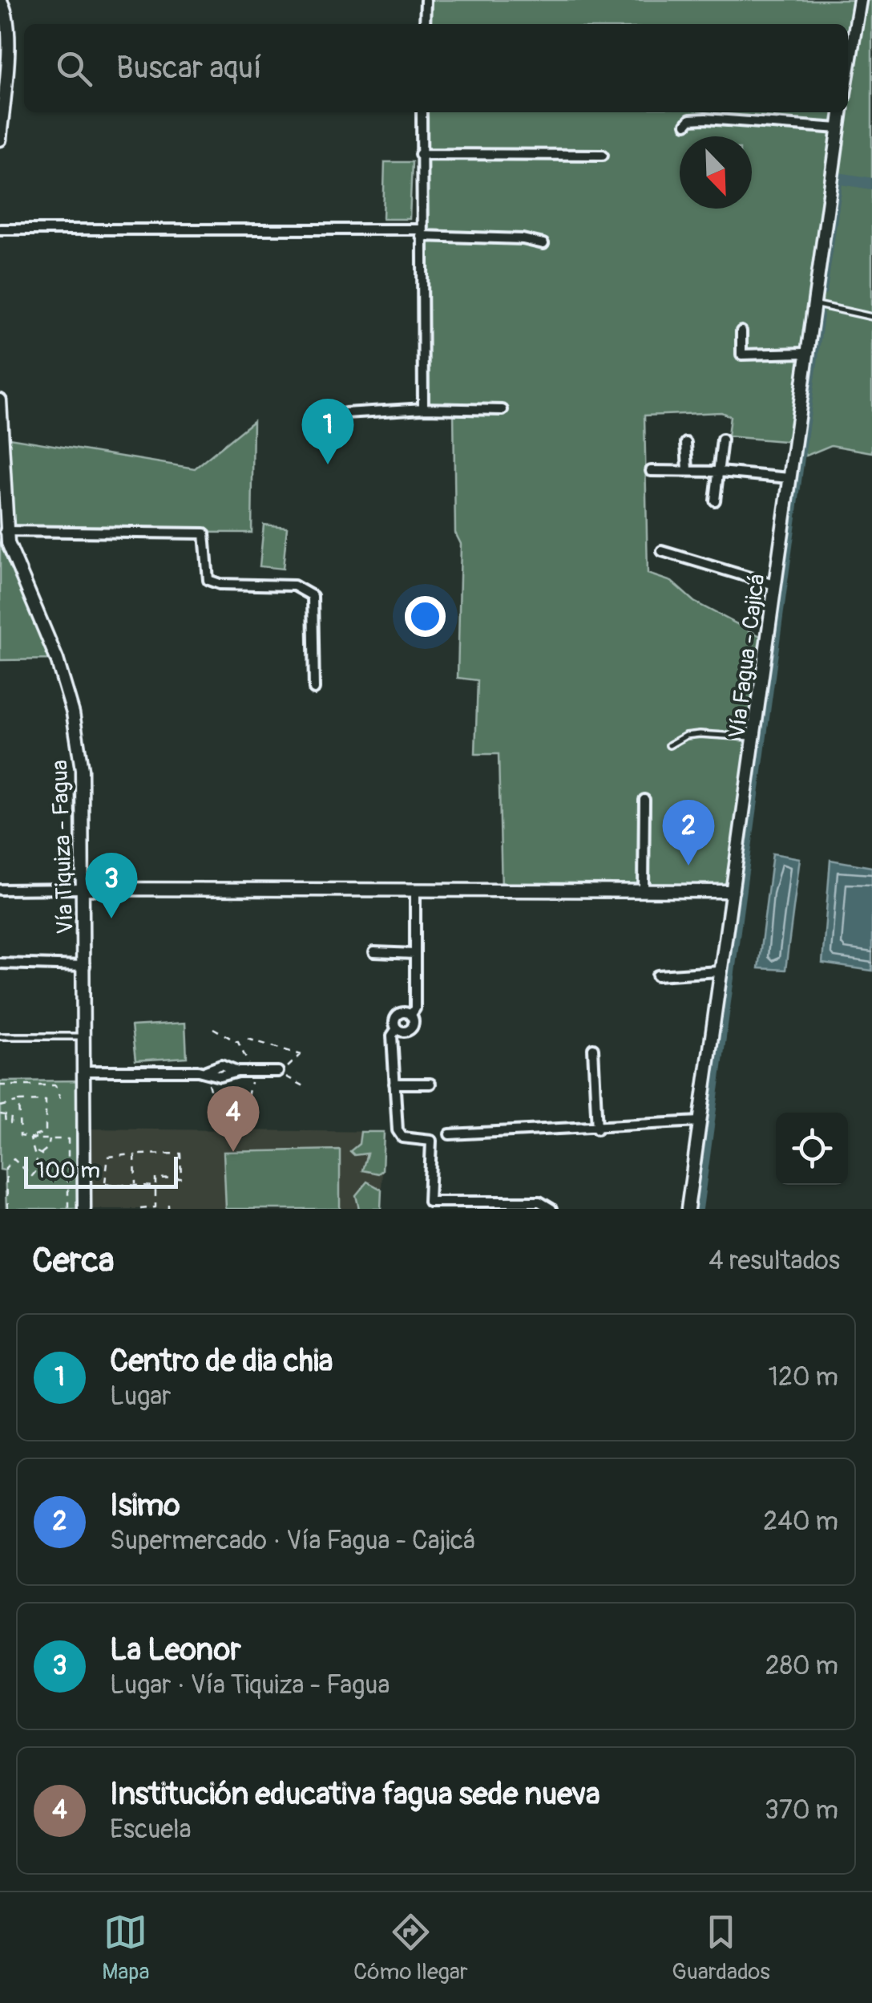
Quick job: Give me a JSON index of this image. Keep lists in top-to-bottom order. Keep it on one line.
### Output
{"streets":{"street":["Vía Fagua - Cajicá","Vía Tiquiza - Fagua"]},"scale_bar":"100 m","north":"bottom right","page":{"search":"Buscar aquí","pins":["1","2","3","4"],"scale":"100 m","heading":["Cerca","4 resultados"],"list":[{"mark":"1","name":"Centro de dia chia","note":"Lugar","value":"120 m"},{"mark":"2","name":"Isimo","note":"Supermercado · Vía Fagua - Cajicá","value":"240 m"},{"mark":"3","name":"La Leonor","note":"Lugar · Vía Tiquiza - Fagua","value":"280 m"},{"mark":"4","name":"Institución educativa fagua sede nueva","note":"Escuela","value":"370 m"}],"nav":["Mapa","Cómo llegar","Guardados"]}}
